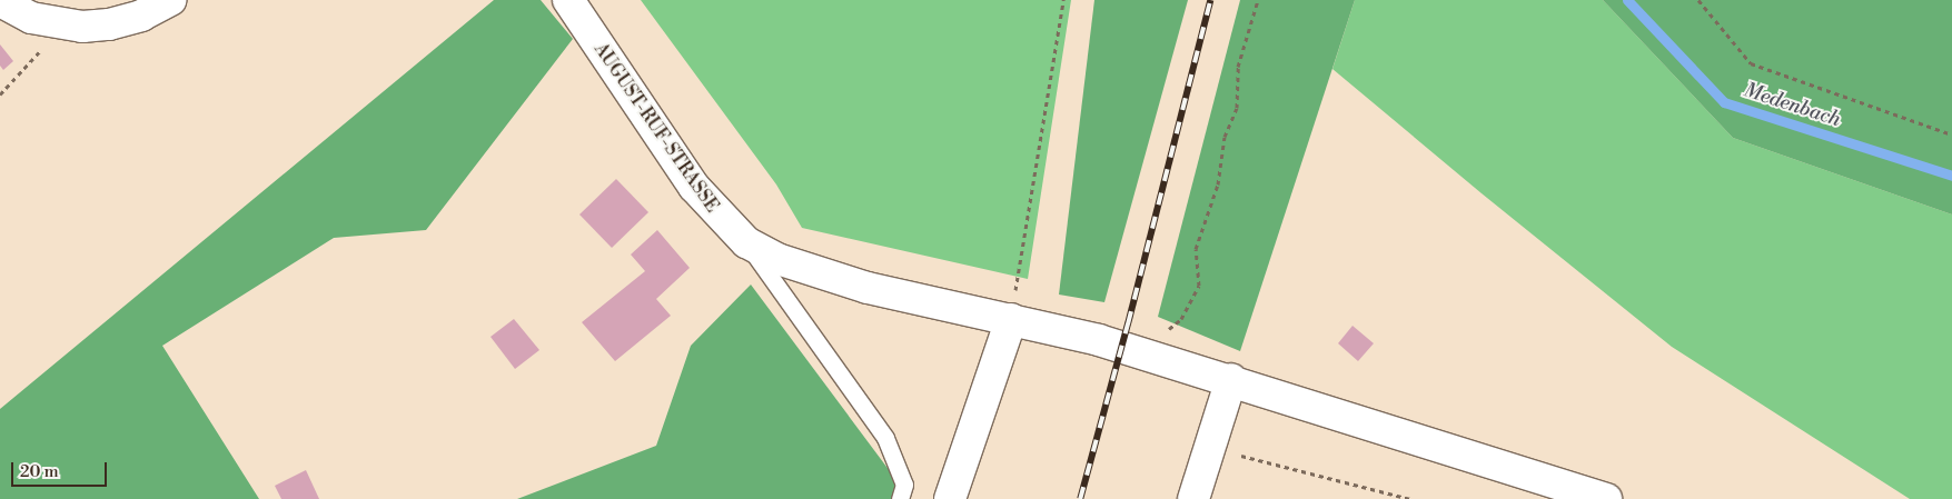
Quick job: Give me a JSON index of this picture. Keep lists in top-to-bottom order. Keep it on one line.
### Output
{"streets":{"main road":["AUGUST-RUF-STRASSE"]},"water":["Medenbach"],"scale_bar":"20 m"}
